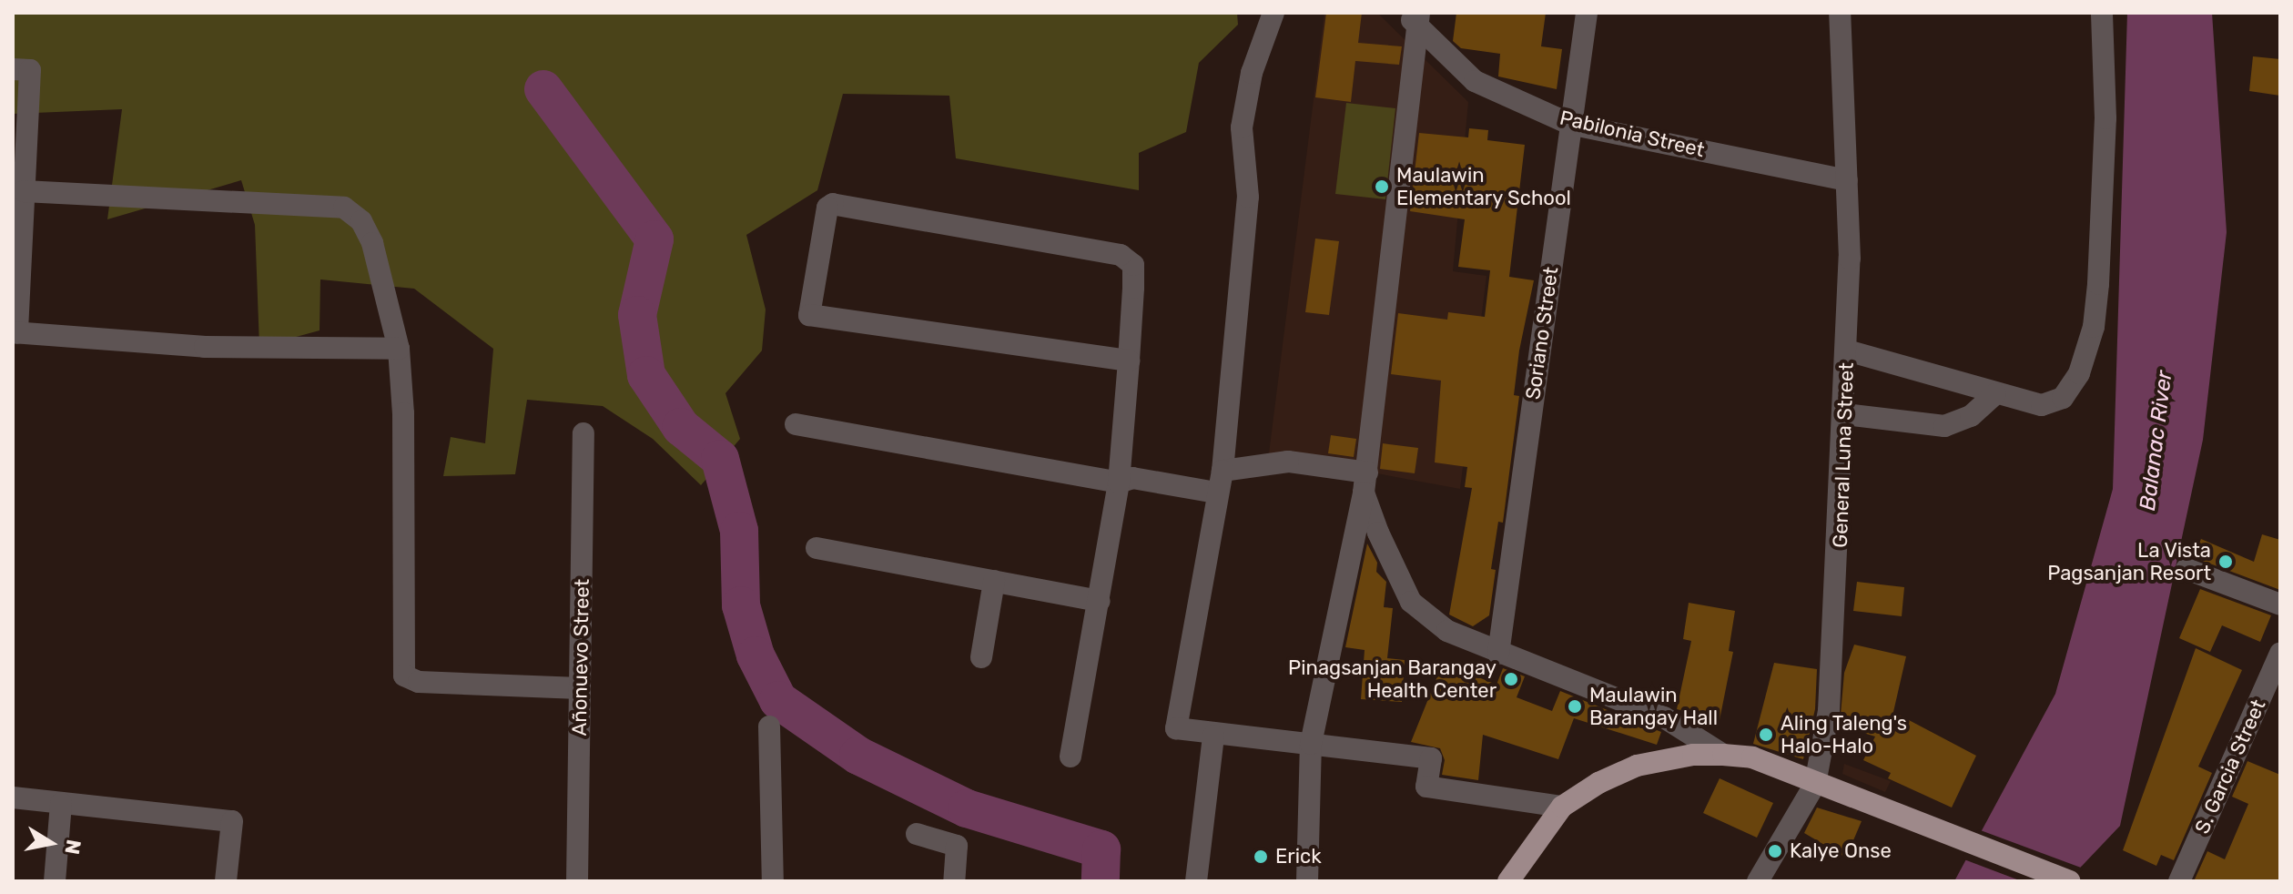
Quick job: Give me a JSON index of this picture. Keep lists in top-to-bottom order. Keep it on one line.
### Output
{"streets":{"street":["Pabilonia Street","Soriano Street","General Luna Street","Añonuevo Street","S. Garcia Street"]},"crossings":[["Pabilonia Street","Soriano Street"],["Pabilonia Street","General Luna Street"]],"water":["Balanac River"],"places":["Maulawin Elementary School","La Vista Pagsanjan Resort","Pinagsanjan Barangay Health Center","Maulawin Barangay Hall","Aling Taleng's Halo-Halo","Kalye Onse","Erick"],"north":"right"}
